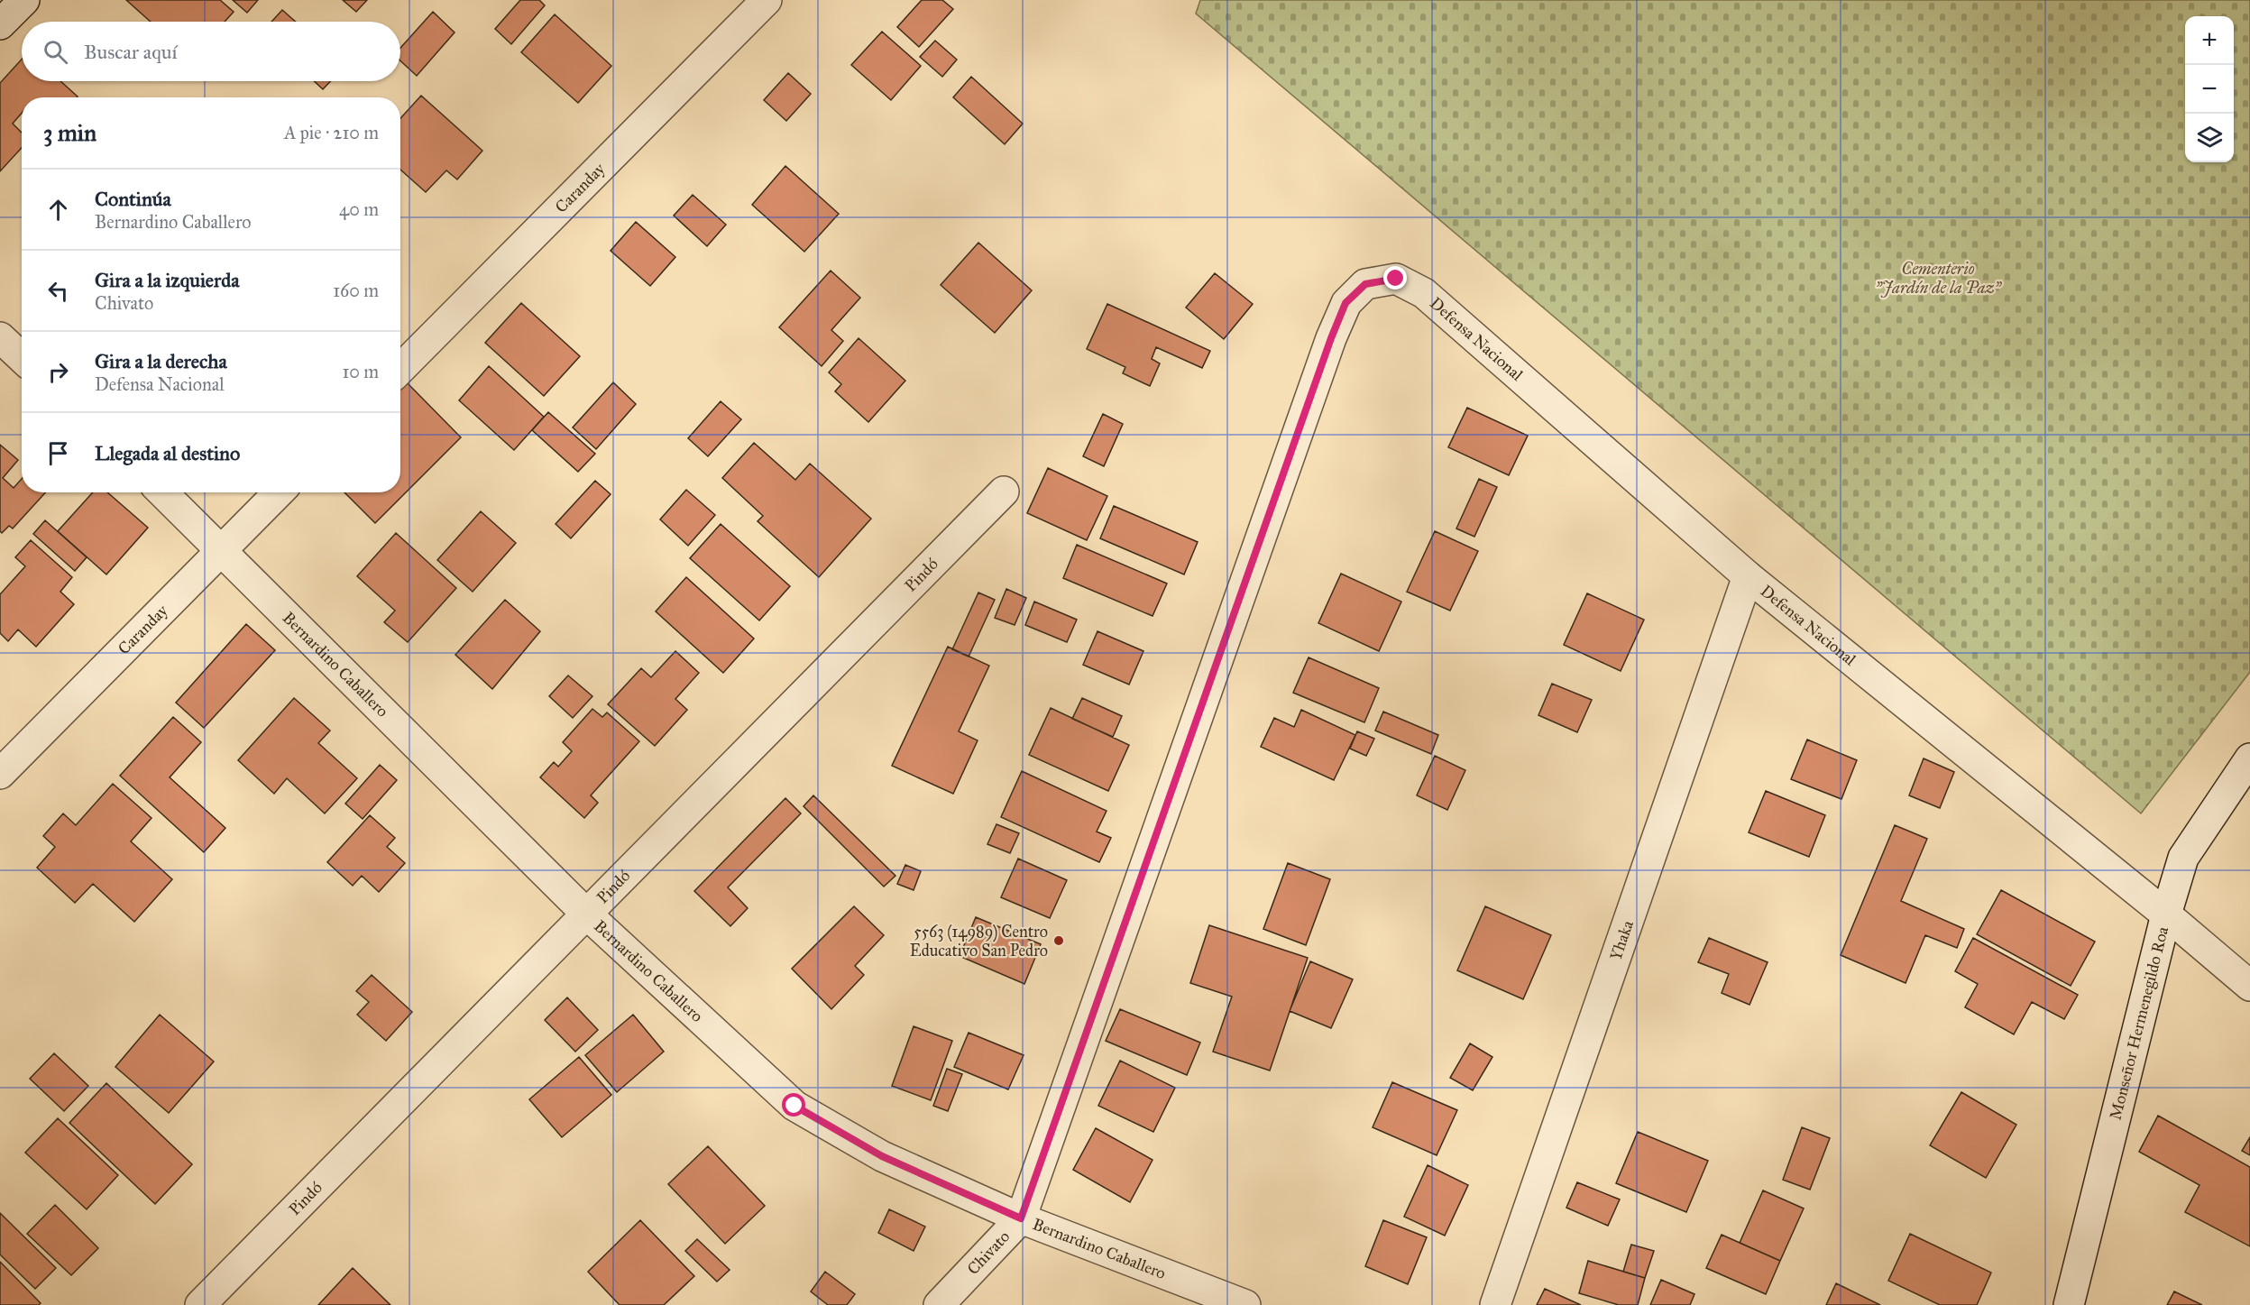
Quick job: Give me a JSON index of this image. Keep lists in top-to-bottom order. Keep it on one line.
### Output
{"streets":{"street":["Caranday","Defensa Nacional","Pindó","Bernardino Caballero","Yhaka","Monseñor Hermenegildo Roa","Chivato"]},"crossings":[["Caranday","Bernardino Caballero"],["Defensa Nacional","Yhaka"],["Defensa Nacional","Monseñor Hermenegildo Roa"],["Defensa Nacional","Chivato"],["Pindó","Bernardino Caballero"],["Bernardino Caballero","Chivato"]],"parks":["Cementerio \"Jardín de la Paz\""],"places":["5563 (14989) Centro Educativo San Pedro"],"page":{"map_buttons":["+","−"],"search":"Buscar aquí","heading":["3 min","A pie · 210 m"],"list":[["Continúa","Bernardino Caballero","40 m"],["Gira a la izquierda","Chivato","160 m"],["Gira a la derecha","Defensa Nacional","10 m"],"Llegada al destino"]}}
